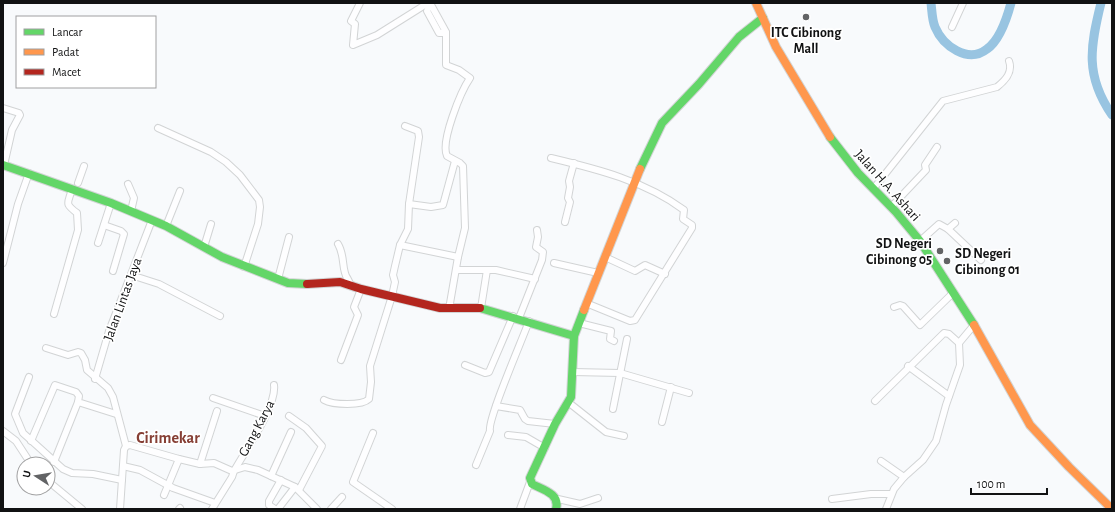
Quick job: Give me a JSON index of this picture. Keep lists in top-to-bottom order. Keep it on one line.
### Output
{"streets":{"street":["Jalan H.A. Ashari","Jalan Lintas Jaya","Gang Karya"]},"districts":["Cirimekar"],"places":["ITC Cibinong Mall","SD Negeri Cibinong 05","SD Negeri Cibinong 01"],"legend":["Lancar","Padat","Macet"],"scale_bar":"100 m","north":"left"}
